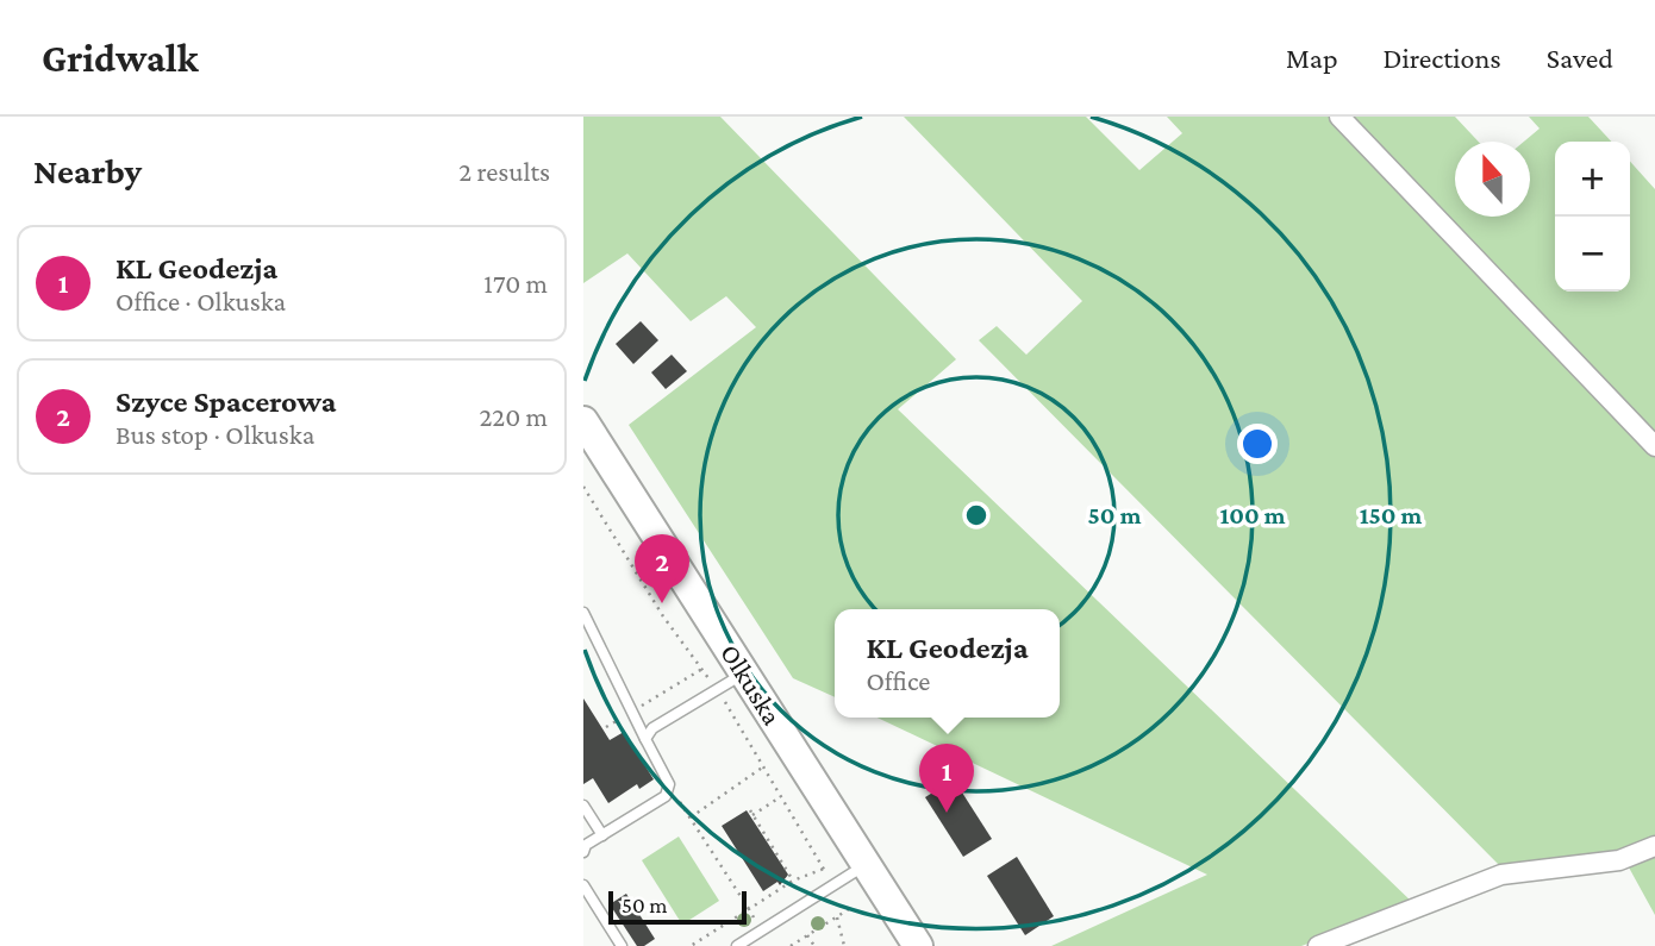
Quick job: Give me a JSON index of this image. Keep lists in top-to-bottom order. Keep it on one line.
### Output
{"streets":{"main road":["Olkuska"]},"scale_bar":"50 m","north":"top","page":{"header":"Gridwalk","nav":["Map","Directions","Saved"],"heading":["Nearby","2 results"],"map_buttons":["+","−"],"list":[{"mark":"1","name":"KL Geodezja","note":"Office · Olkuska","value":"170 m"},{"mark":"2","name":"Szyce Spacerowa","note":"Bus stop · Olkuska","value":"220 m"}],"pins":["2","1"],"popup":["KL Geodezja","Office"],"scale":"50 m"},"rings":["50 m","100 m","150 m"]}
